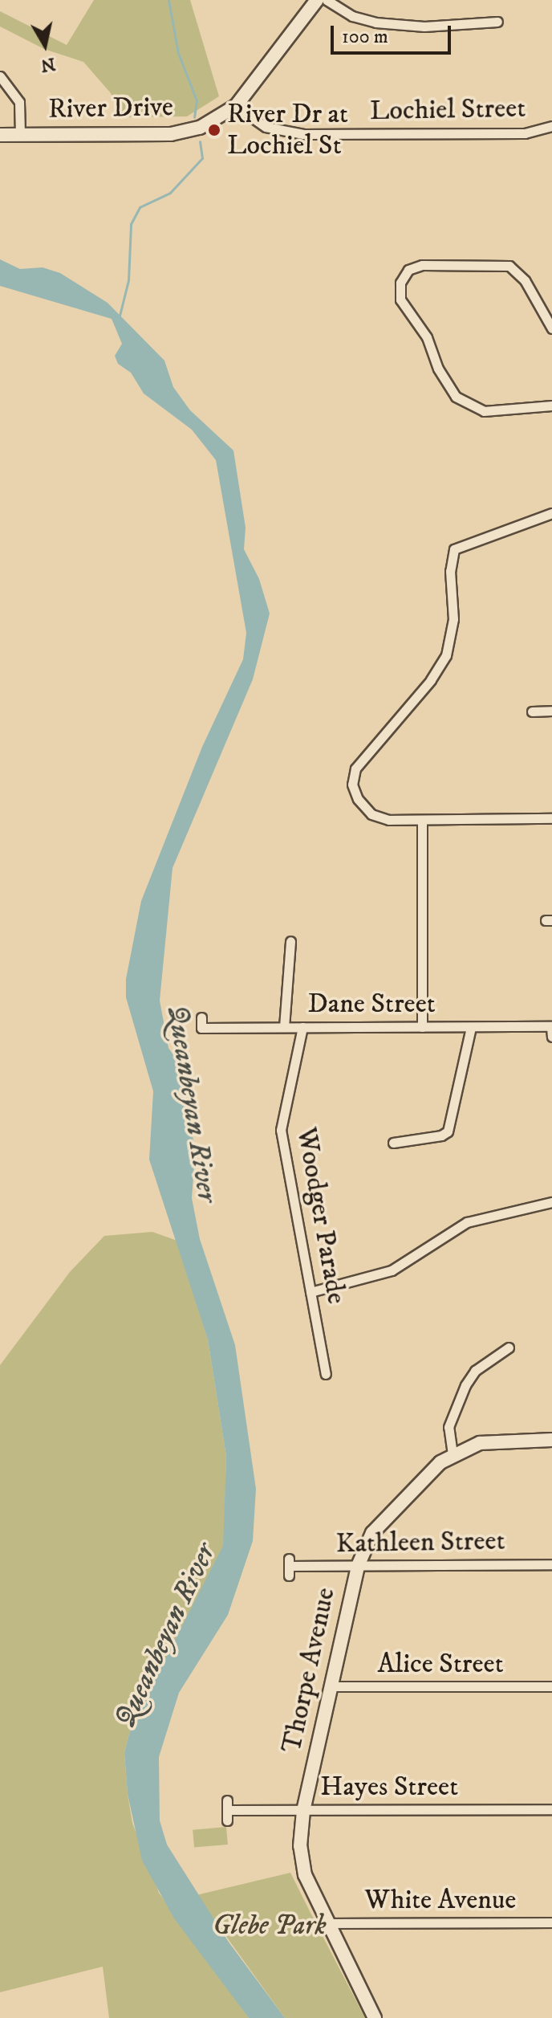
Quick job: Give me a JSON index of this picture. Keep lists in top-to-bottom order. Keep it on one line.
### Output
{"streets":{"street":["River Drive","Lochiel Street","Dane Street","Woodger Parade","Kathleen Street","Alice Street","Thorpe Avenue","Hayes Street","White Avenue"]},"crossings":[["River Drive","Lochiel Street"],["Dane Street","Woodger Parade"],["Kathleen Street","Thorpe Avenue"],["Alice Street","Thorpe Avenue"],["Thorpe Avenue","Hayes Street"],["Thorpe Avenue","White Avenue"]],"water":["Queanbeyan River"],"parks":["Glebe Park"],"places":["River Dr at Lochiel St"],"scale_bar":"100 m","north":"bottom"}
